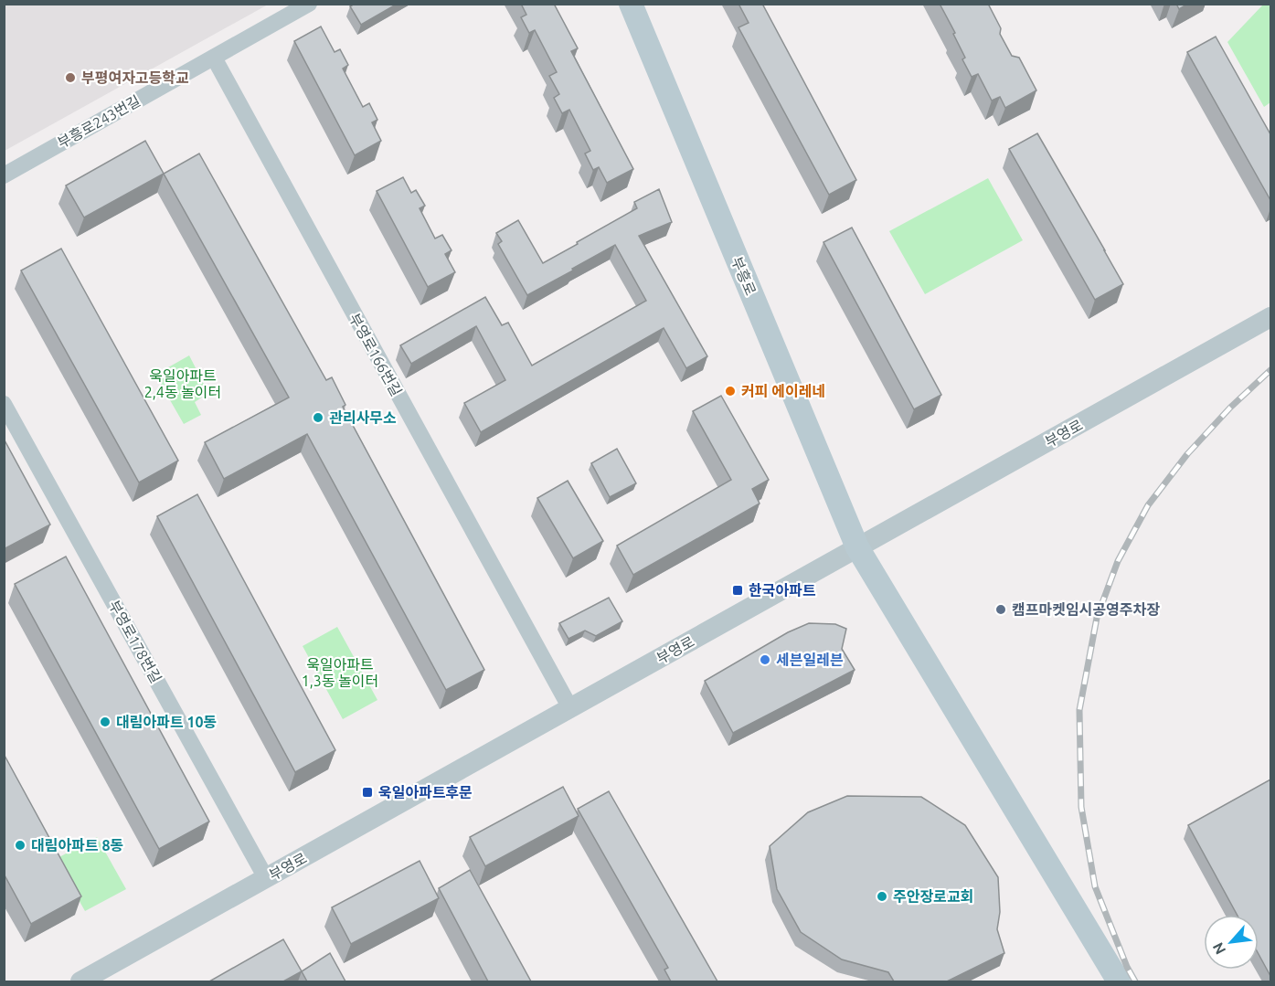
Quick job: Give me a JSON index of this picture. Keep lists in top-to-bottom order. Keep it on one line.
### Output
{"streets":{"main road":["부흥로"],"street":["부흥로243번길","부영로166번길","부영로","부영로178번길"]},"crossings":[["부흥로243번길","부영로166번길"],["부흥로","부영로"],["부영로166번길","부영로"],["부영로","부영로178번길"]],"parks":["욱일아파트 2,4동 놀이터","욱일아파트 1,3동 놀이터"],"places":{"other":["부평여자고등학교","커피 에이레네","관리사무소","캠프마켓임시공영주차장","세븐일레븐","대림아파트 10동","대림아파트 8동","주안장로교회"],"transit":["한국아파트","욱일아파트후문"]},"north":"bottom left"}
